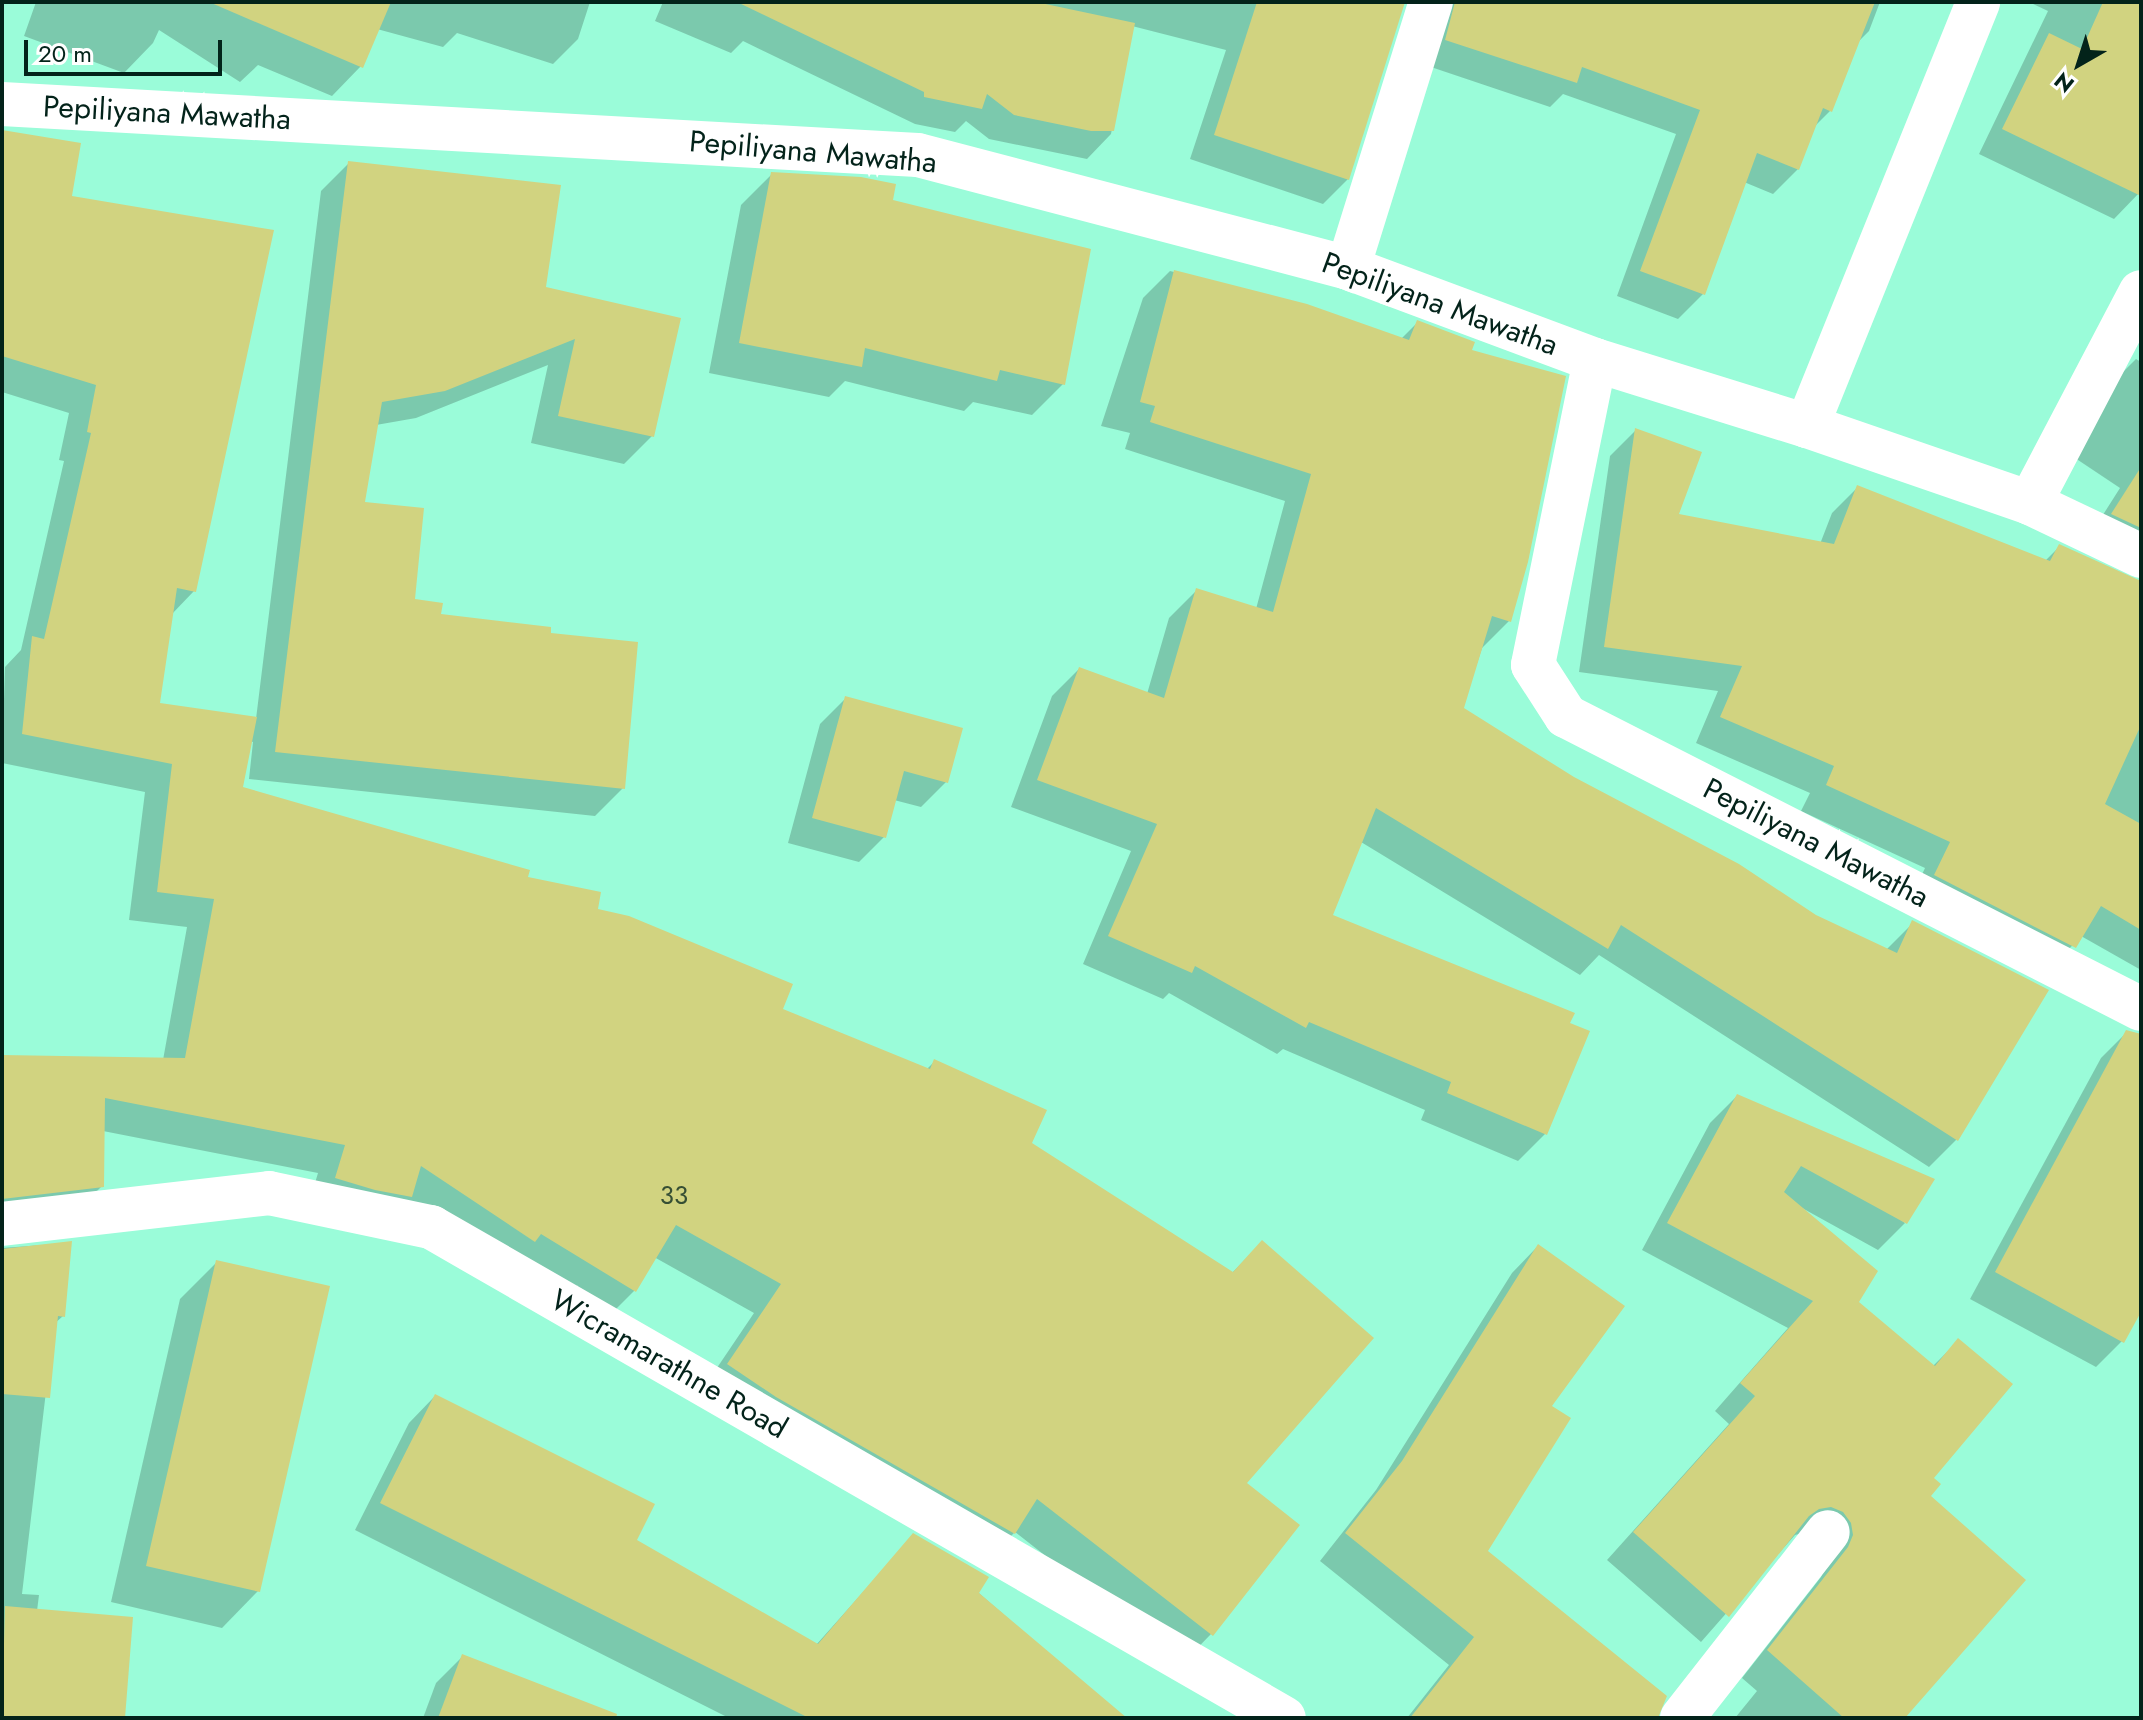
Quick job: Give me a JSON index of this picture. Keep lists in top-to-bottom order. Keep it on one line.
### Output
{"streets":{"street":["Pepiliyana Mawatha","Wicramarathne Road"]},"house_numbers":["33"],"scale_bar":"20 m","north":"bottom left"}
